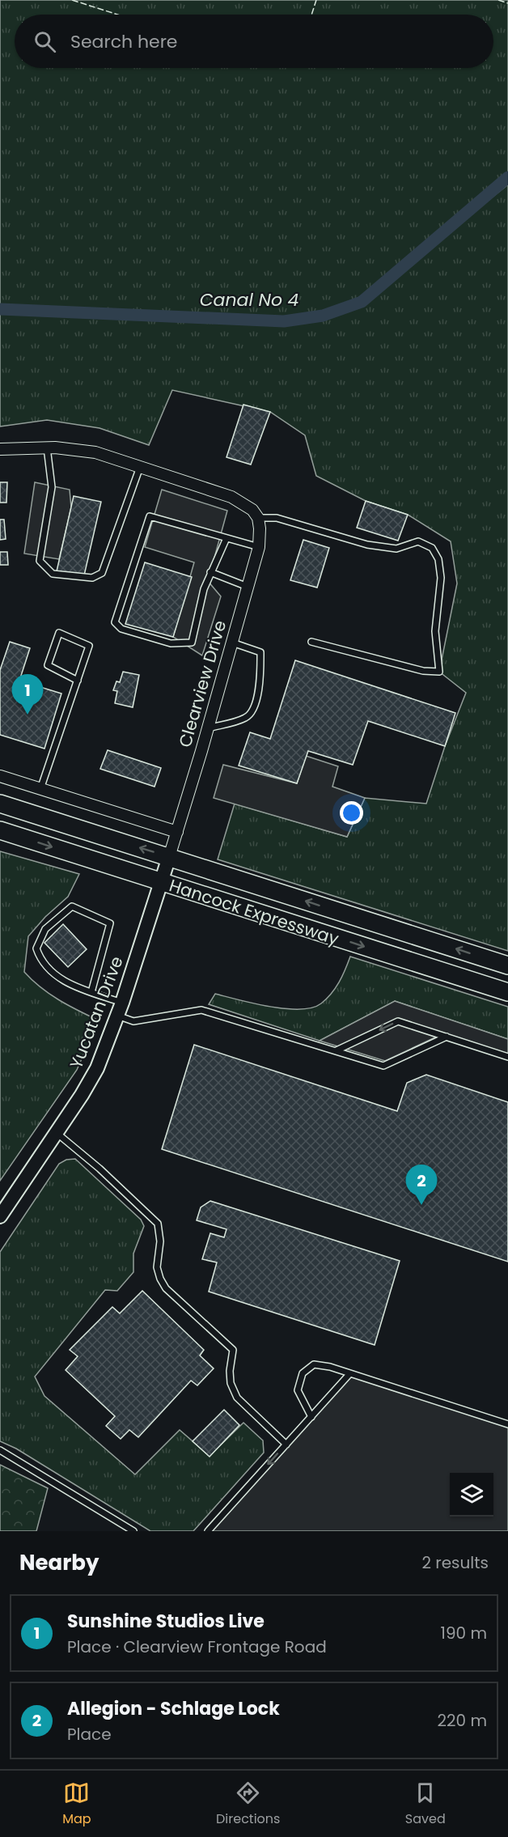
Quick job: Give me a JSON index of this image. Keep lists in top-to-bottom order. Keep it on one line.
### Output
{"streets":{"main road":["Hancock Expressway"],"street":["Clearview Drive","Yucatan Drive"]},"crossings":[["Clearview Drive","Hancock Expressway"],["Clearview Drive","Yucatan Drive"],["Hancock Expressway","Yucatan Drive"]],"water":["Canal No 4"],"page":{"search":"Search here","pins":["1","2"],"heading":["Nearby","2 results"],"list":[{"mark":"1","name":"Sunshine Studios Live","note":"Place · Clearview Frontage Road","value":"190 m"},{"mark":"2","name":"Allegion - Schlage Lock","note":"Place","value":"220 m"}],"nav":["Map","Directions","Saved"]}}
